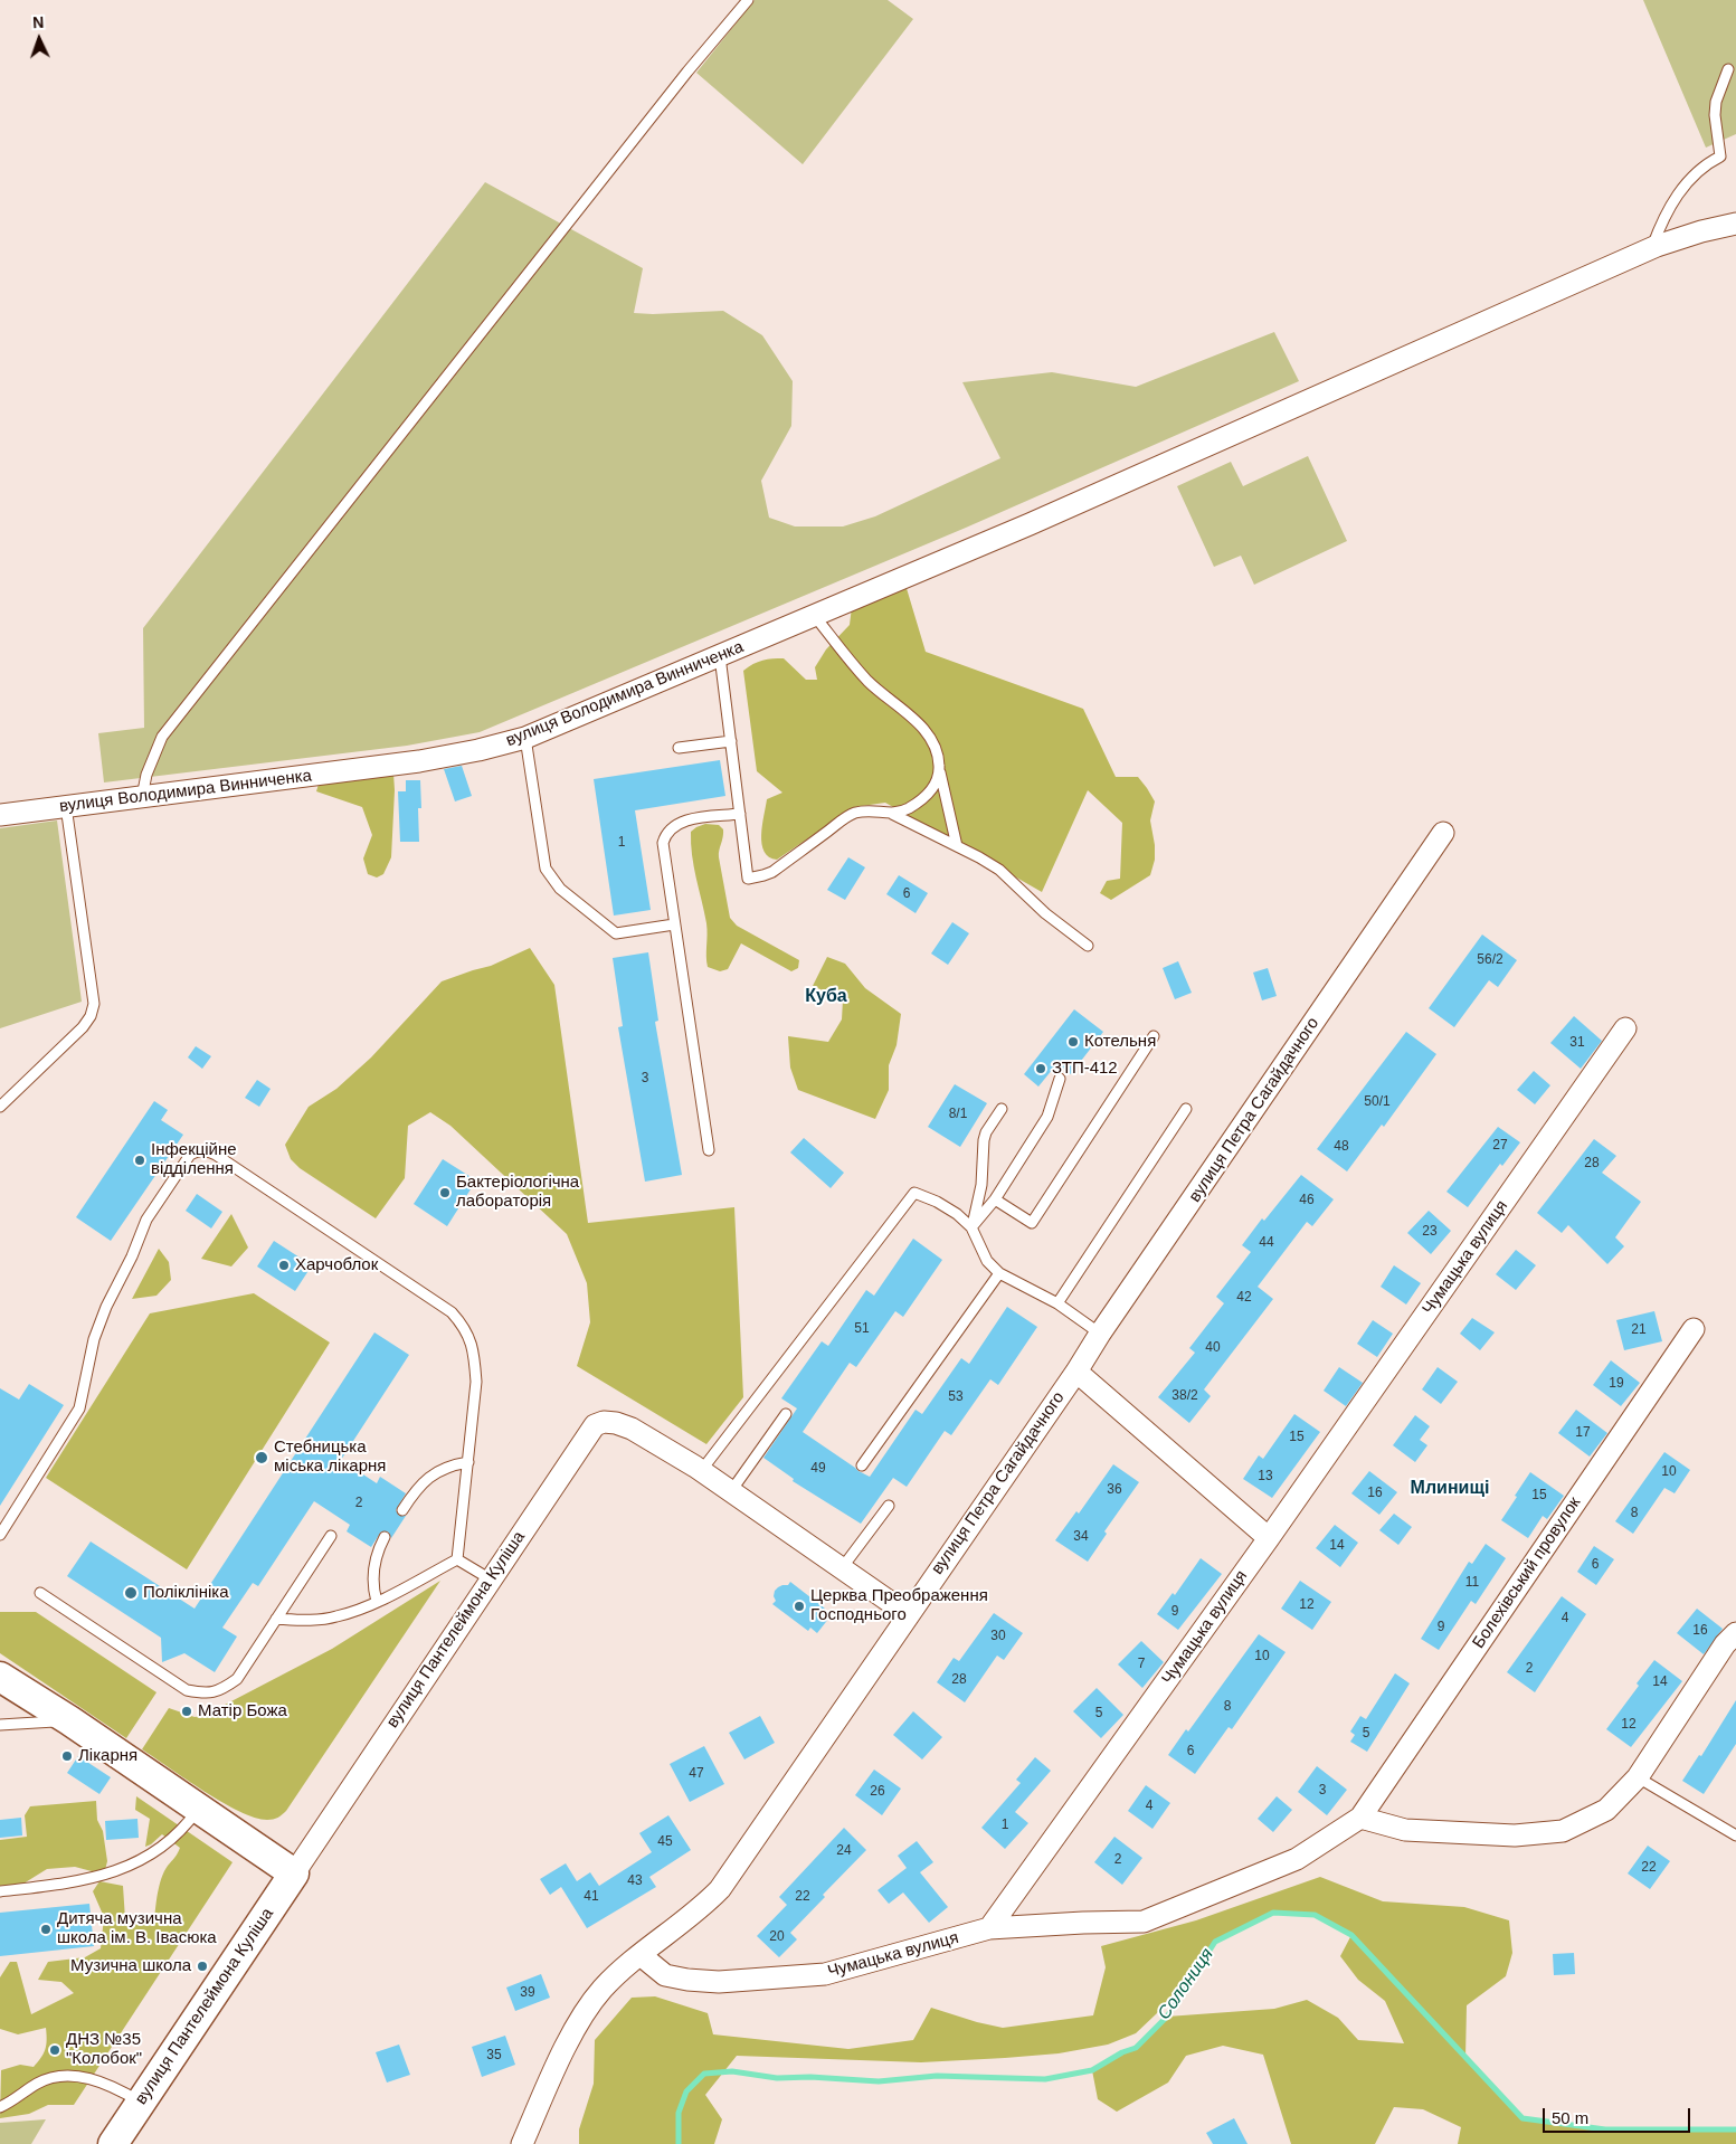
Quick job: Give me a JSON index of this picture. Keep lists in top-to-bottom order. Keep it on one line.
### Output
{"streets":{"street":["вулиця Володимира Винниченка","вулиця Петра Сагайдачного","Чумацька вулиця","Болехівський провулок","вулиця Пантелеймона Куліша"]},"crossings":[["вулиця Петра Сагайдачного","Чумацька вулиця"],["вулиця Петра Сагайдачного","вулиця Пантелеймона Куліша"],["Чумацька вулиця","Болехівський провулок"]],"districts":["Куба","Млинищі"],"water":["Солониця"],"places":["Котельня","ЗТП-412","Інфекційне відділення","Бактеріологічна лабораторія","Харчоблок","Стебницька міська лікарня","Поліклініка","Церква Преображення Господнього","Матір Божа","Лікарня","Дитяча музична школа ім. В. Івасюка","Музична школа","ДНЗ №35 \"Колобок\""],"house_numbers":["1","6","56/2","31","3","50/1","8/1","27","48","28","46","23","44","42","51","21","40","19","38/2","53","17","15","49","10","13","36","16","15","2","8","34","14","6","11","12","9","4","9","16","30","10","7","2","28","14","8","5","12","5","6","47","3","26","4","1","45","24","2","22","43","41","22","20","39","35"],"scale_bar":"50 m","north":"top"}
